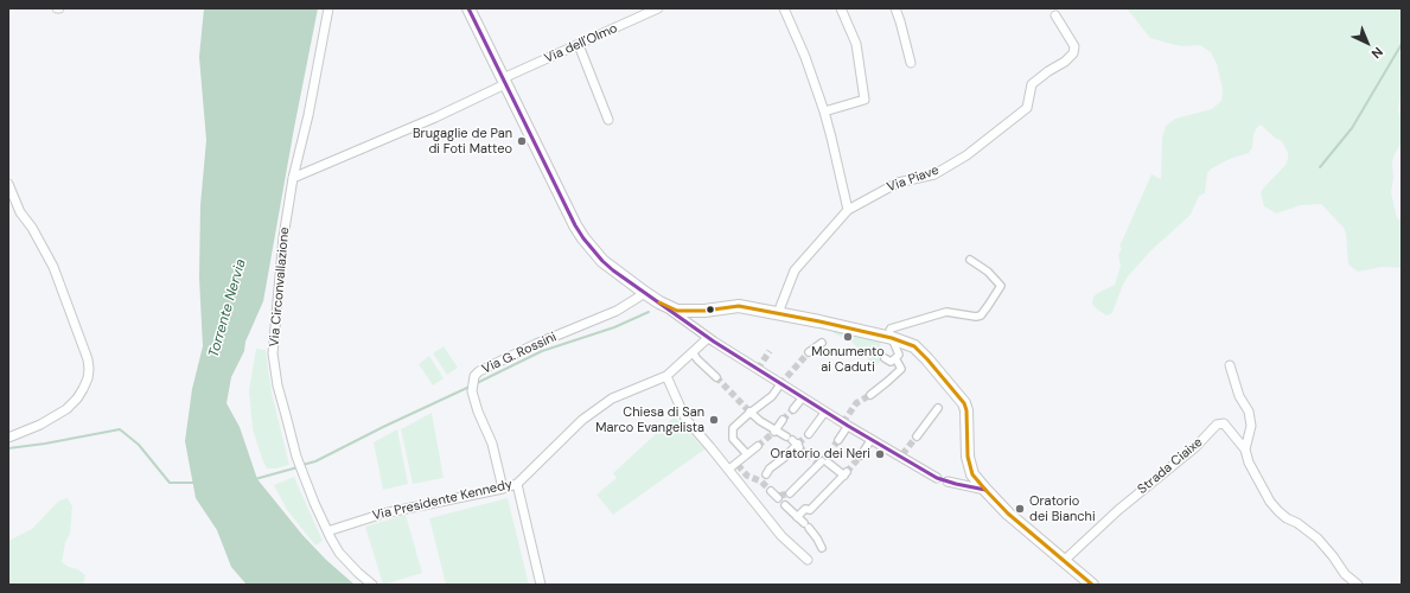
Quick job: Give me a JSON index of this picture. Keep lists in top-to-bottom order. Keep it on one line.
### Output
{"streets":{"street":["Via dell'Olmo","Via Piave","Via Circonvallazione","Via G. Rossini","Strada Ciaixe","Via Presidente Kennedy"]},"crossings":[["Via Circonvallazione","Via Presidente Kennedy"],["Via G. Rossini","Via Presidente Kennedy"]],"water":["Torrente Nervia"],"places":["Brugaglie de Pan di Foti Matteo","Monumento ai Caduti","Chiesa di San Marco Evangelista","Oratorio dei Neri","Oratorio dei Bianchi"],"north":"bottom right"}
